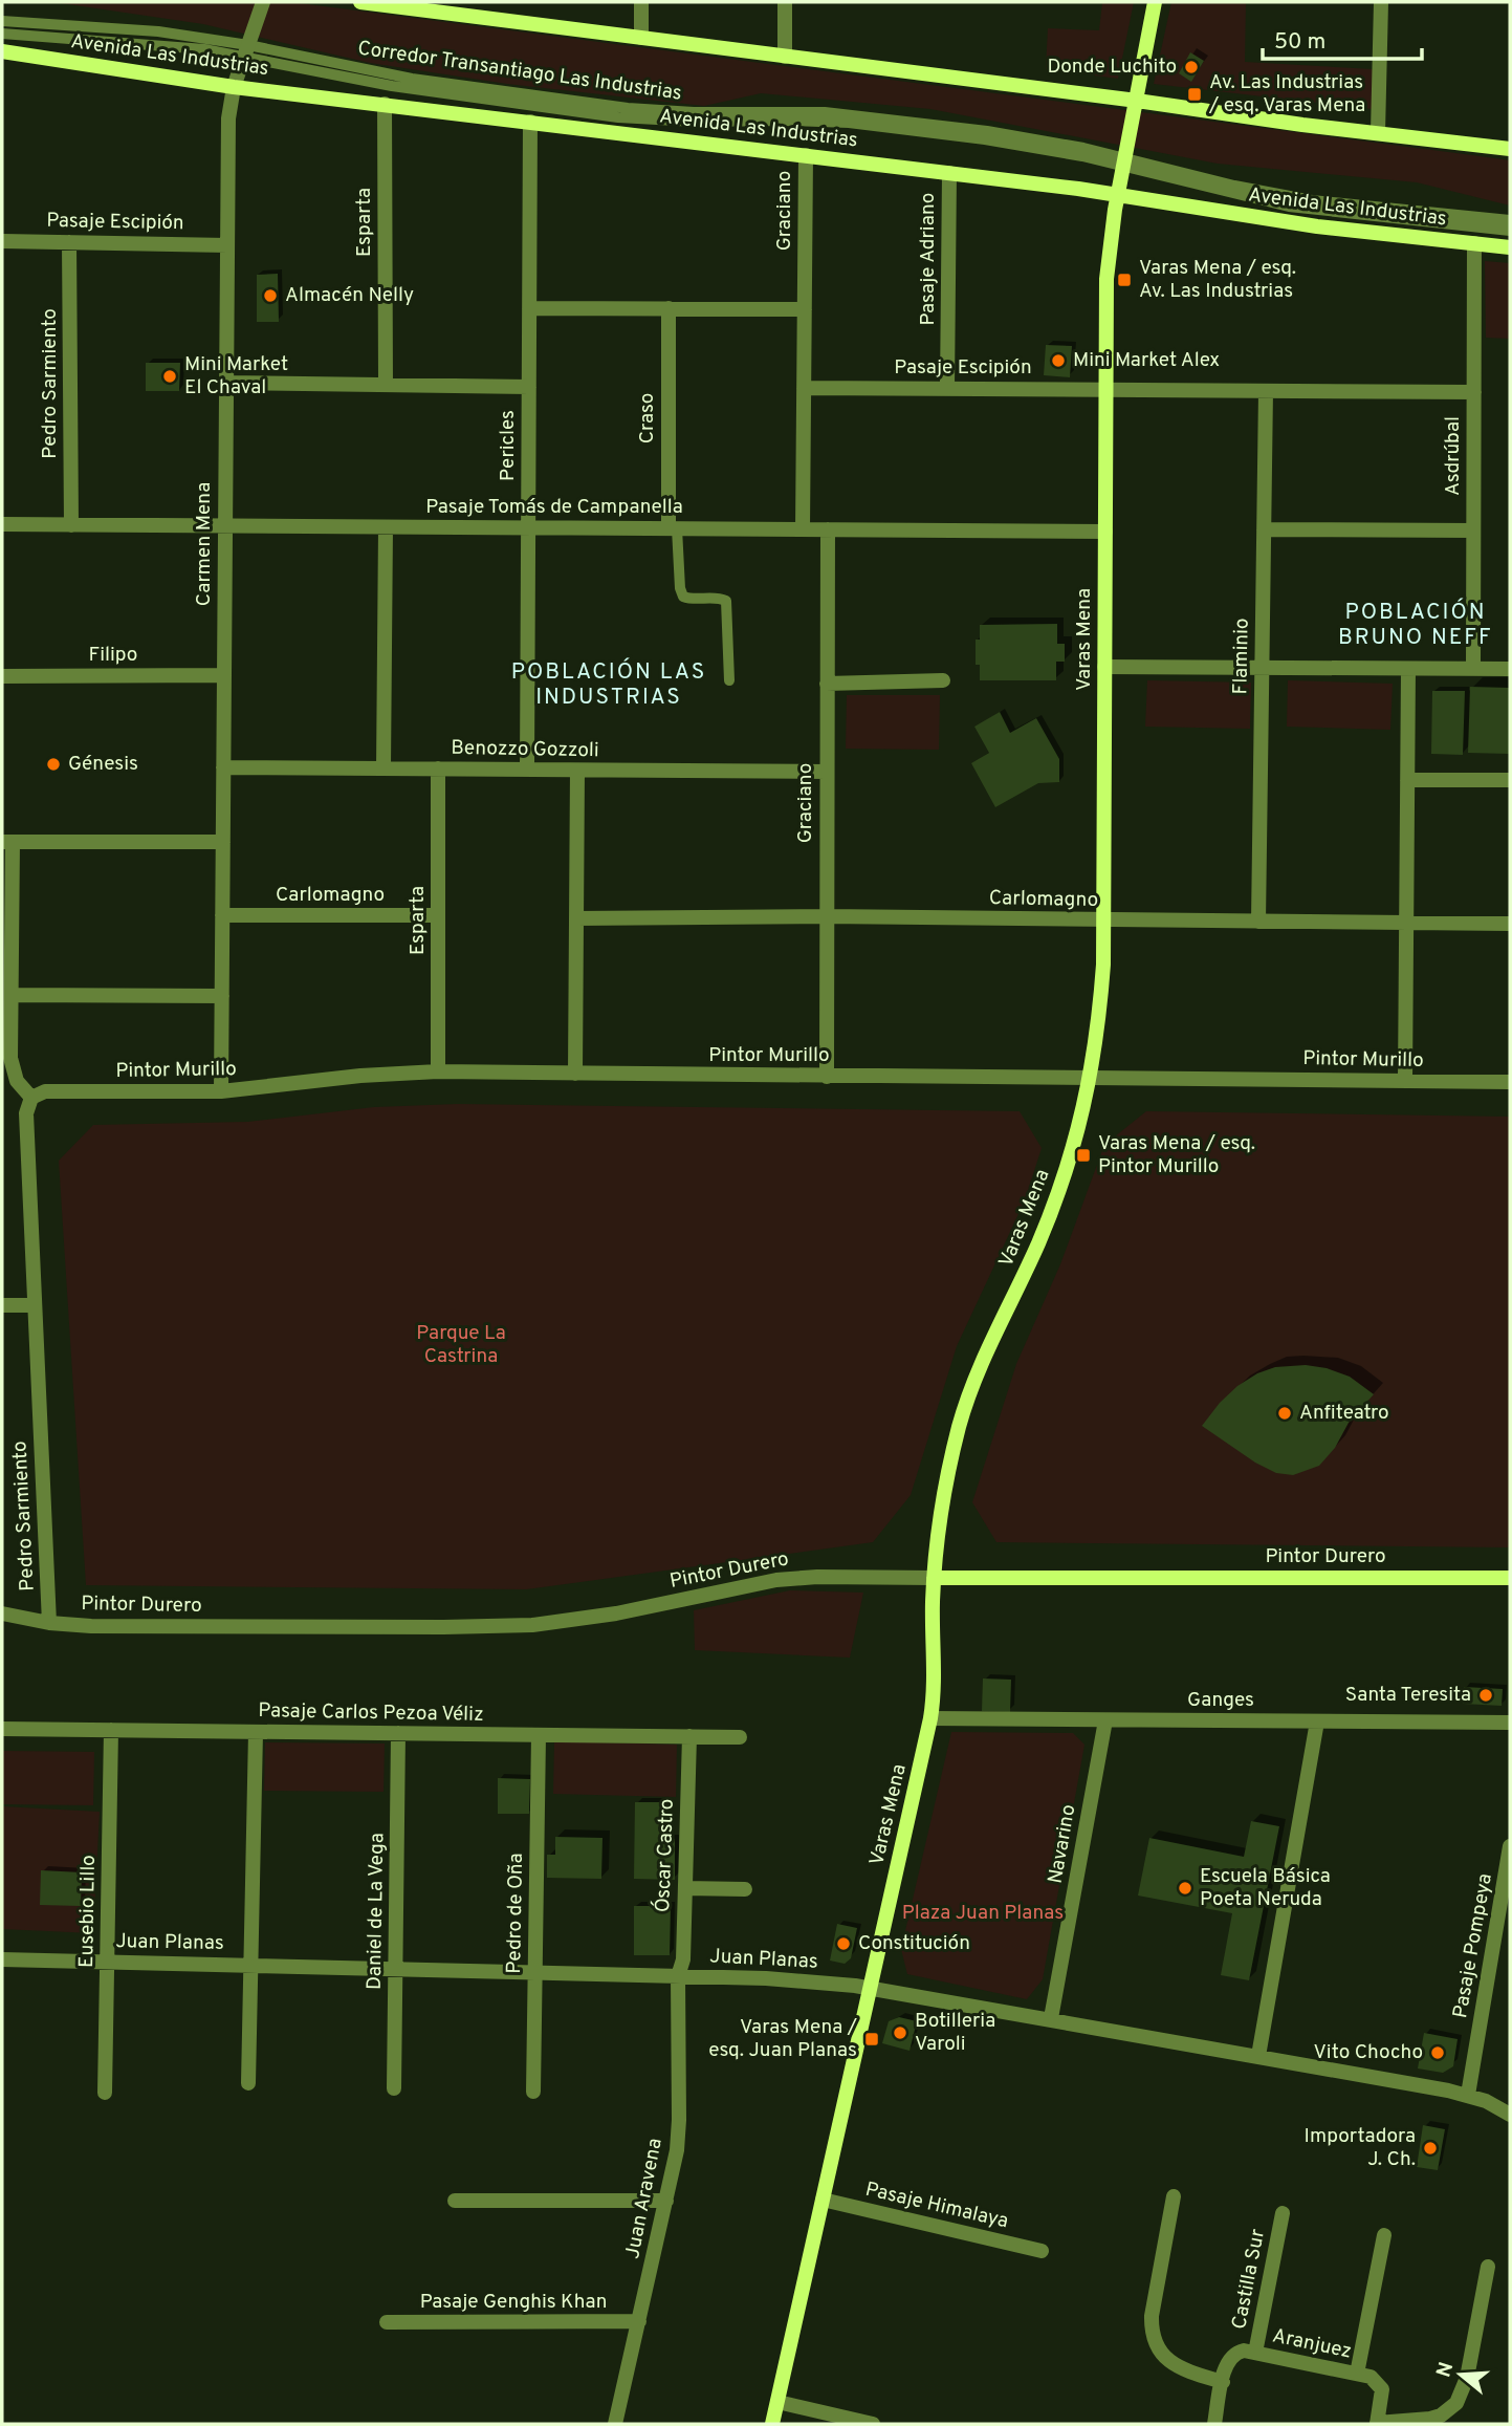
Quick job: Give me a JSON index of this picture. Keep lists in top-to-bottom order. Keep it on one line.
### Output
{"streets":{"street":["Avenida Las Industrias","Graciano","Pasaje Escipión","Esparta","Pasaje Adriano","Pedro Sarmiento","Craso","Pericles","Asdrúbal","Pasaje Tomás de Campanella","Carmen Mena","Varas Mena","Filipo","Flaminio","Benozzo Gozzoli","Carlomagno","Pintor Murillo","Pintor Durero","Ganges","Pasaje Carlos Pezoa Véliz","Navarino","Óscar Castro","Eusebio Lillo","Daniel de La Vega","Pedro de Oña","Juan Planas","Pasaje Pompeya","Juan Aravena","Pasaje Himalaya","Castilla Sur","Pasaje Genghis Khan","Aranjuez"],"lane":["Corredor Transantiago Las Industrias"]},"crossings":[["Avenida Las Industrias","Graciano"],["Avenida Las Industrias","Esparta"],["Avenida Las Industrias","Pasaje Adriano"],["Avenida Las Industrias","Pericles"],["Avenida Las Industrias","Asdrúbal"],["Avenida Las Industrias","Carmen Mena"],["Avenida Las Industrias","Varas Mena"],["Corredor Transantiago Las Industrias","Carmen Mena"],["Corredor Transantiago Las Industrias","Varas Mena"],["Graciano","Pasaje Escipión"],["Graciano","Pasaje Tomás de Campanella"],["Graciano","Benozzo Gozzoli"],["Graciano","Carlomagno"],["Graciano","Pintor Murillo"],["Pasaje Escipión","Pasaje Adriano"],["Pasaje Escipión","Pedro Sarmiento"],["Pasaje Escipión","Asdrúbal"],["Pasaje Escipión","Carmen Mena"],["Pasaje Escipión","Varas Mena"],["Pasaje Escipión","Flaminio"],["Esparta","Benozzo Gozzoli"],["Esparta","Carlomagno"],["Esparta","Pintor Murillo"],["Pedro Sarmiento","Pasaje Tomás de Campanella"],["Pedro Sarmiento","Pintor Murillo"],["Pedro Sarmiento","Pintor Durero"],["Craso","Pasaje Tomás de Campanella"],["Pericles","Pasaje Tomás de Campanella"],["Pericles","Benozzo Gozzoli"],["Pasaje Tomás de Campanella","Carmen Mena"],["Pasaje Tomás de Campanella","Varas Mena"],["Carmen Mena","Filipo"],["Carmen Mena","Benozzo Gozzoli"],["Carmen Mena","Carlomagno"],["Carmen Mena","Pintor Murillo"],["Varas Mena","Carlomagno"],["Varas Mena","Pintor Murillo"],["Varas Mena","Pintor Durero"],["Varas Mena","Ganges"],["Varas Mena","Juan Planas"],["Varas Mena","Pasaje Himalaya"],["Flaminio","Carlomagno"],["Ganges","Navarino"],["Pasaje Carlos Pezoa Véliz","Óscar Castro"],["Pasaje Carlos Pezoa Véliz","Eusebio Lillo"],["Pasaje Carlos Pezoa Véliz","Daniel de La Vega"],["Pasaje Carlos Pezoa Véliz","Pedro de Oña"],["Navarino","Juan Planas"],["Óscar Castro","Juan Planas"],["Óscar Castro","Juan Aravena"],["Eusebio Lillo","Juan Planas"],["Daniel de La Vega","Juan Planas"],["Pedro de Oña","Juan Planas"],["Juan Planas","Pasaje Pompeya"],["Juan Planas","Juan Aravena"],["Juan Aravena","Pasaje Genghis Khan"],["Castilla Sur","Aranjuez"]],"districts":["POBLACIÓN BRUNO NEFF","POBLACIÓN LAS INDUSTRIAS"],"parks":["Parque La Castrina","Plaza Juan Planas"],"places":{"other":["Donde Luchito","Almacén Nelly","Mini Market Alex","Mini Market El Chaval","Génesis","Anfiteatro","Santa Teresita","Escuela Básica Poeta Neruda","Constitución","Botilleria Varoli","Vito Chocho","Importadora J. Ch."],"transit":["Av. Las Industrias / esq. Varas Mena","Varas Mena / esq. Av. Las Industrias","Varas Mena / esq. Pintor Murillo","Varas Mena / esq. Juan Planas"]},"scale_bar":"50 m","north":"left"}
